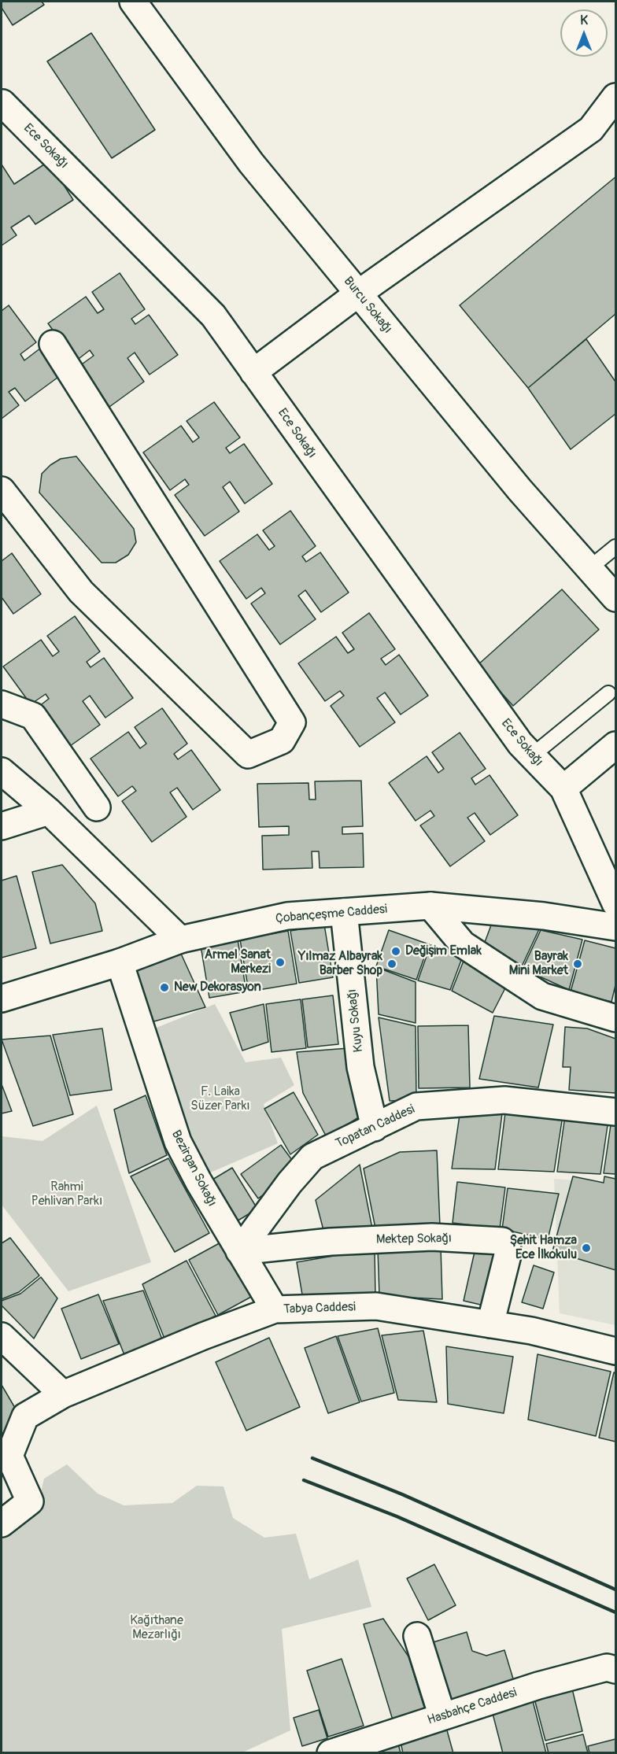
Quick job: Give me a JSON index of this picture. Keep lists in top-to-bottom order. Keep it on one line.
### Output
{"streets":{"street":["Ece Sokağı","Burcu Sokağı","Çobançeşme Caddesi","Kuyu Sokağı","Topatan Caddesi","Bezirgan Sokağı","Mektep Sokağı","Tabya Caddesi","Hasbahçe Caddesi"]},"crossings":[["Çobançeşme Caddesi","Kuyu Sokağı"],["Çobançeşme Caddesi","Bezirgan Sokağı"],["Kuyu Sokağı","Topatan Caddesi"],["Topatan Caddesi","Bezirgan Sokağı"],["Topatan Caddesi","Mektep Sokağı"],["Bezirgan Sokağı","Mektep Sokağı"],["Bezirgan Sokağı","Tabya Caddesi"],["Mektep Sokağı","Tabya Caddesi"]],"parks":["F. Laika Süzer Parkı","Rahmi Pehlivan Parkı","Kağıthane Mezarlığı"],"places":["Değişim Emlak","Armel Sanat Merkezi","Yılmaz Albayrak Barber Shop","Bayrak Mini Market","New Dekorasyon","Şehit Hamza Ece İlkokulu"],"north":"top"}
